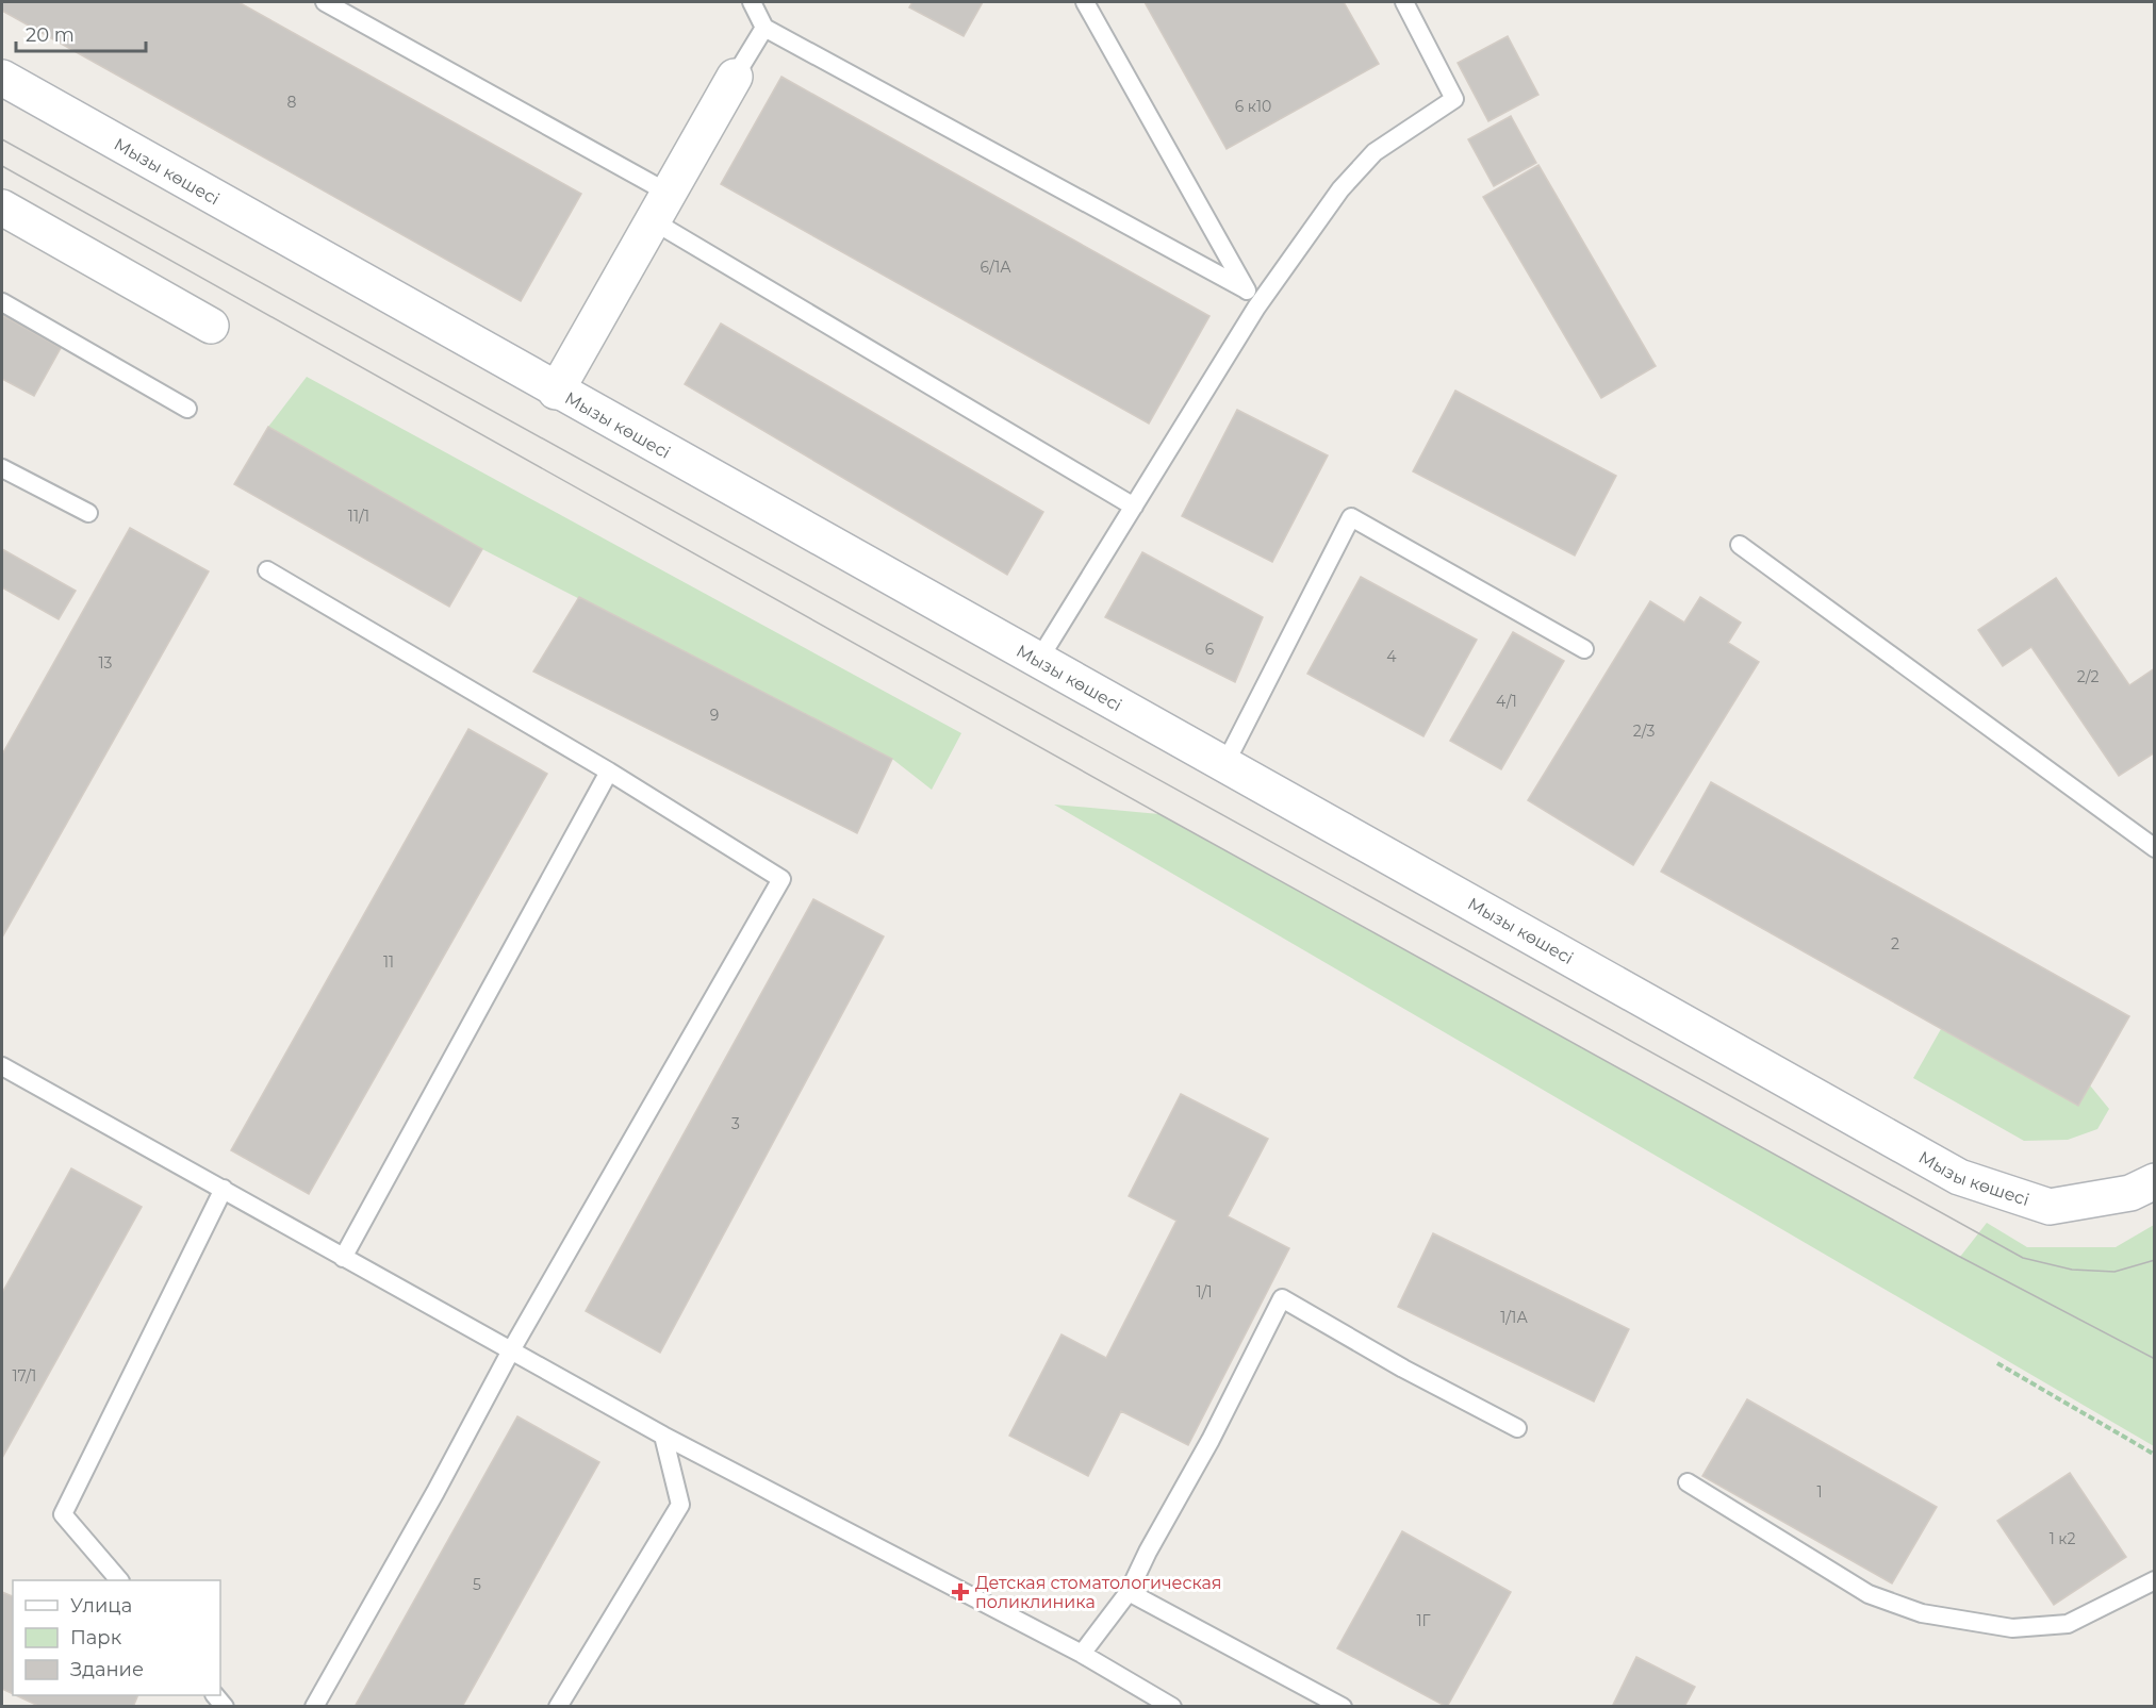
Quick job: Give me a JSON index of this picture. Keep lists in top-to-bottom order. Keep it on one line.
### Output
{"streets":{"main road":["Мызы көшесі"]},"places":{"health":["Детская стоматологическая поликлиника"]},"house_numbers":["8","6 к10","6/1А","11/1","6","4","13","2/2","4/1","9","2/3","2","11","3","1/1","1/1А","17/1","1","1 к2","5","1Г"],"legend":["Улица","Парк","Здание"],"scale_bar":"20 m"}
